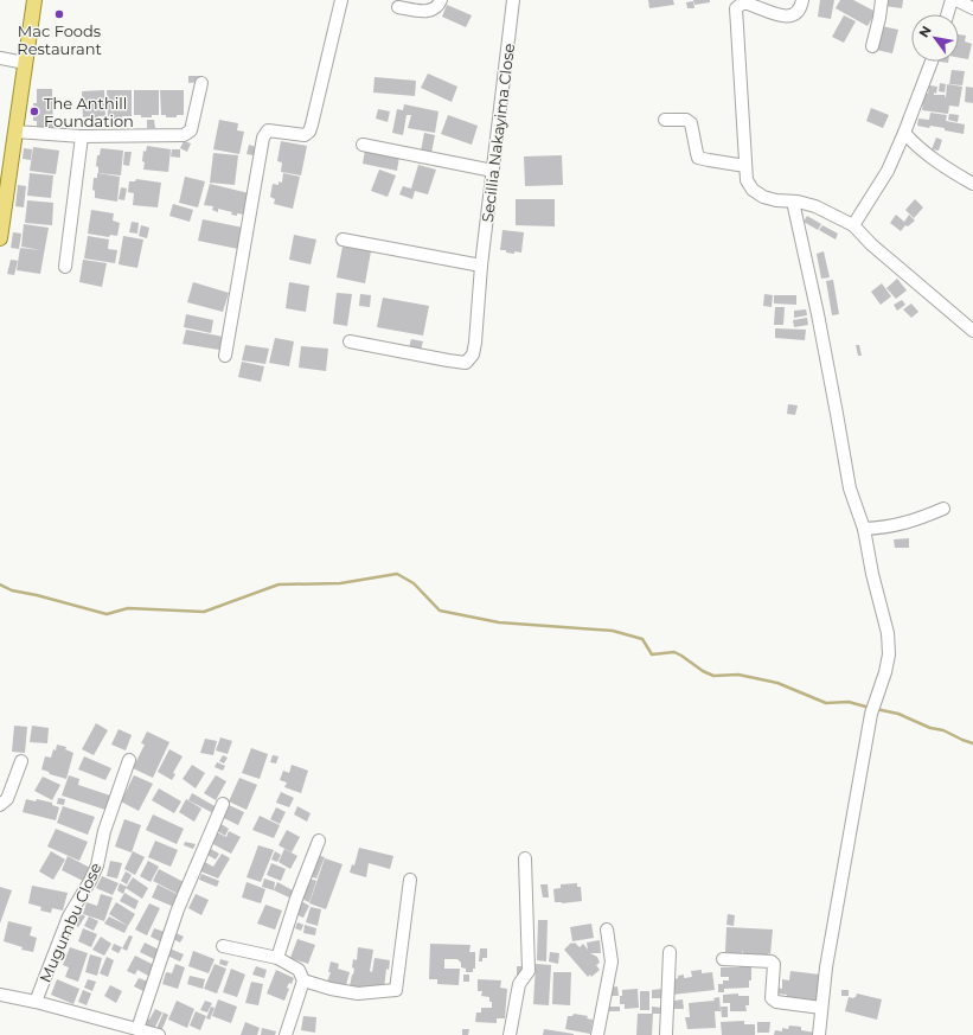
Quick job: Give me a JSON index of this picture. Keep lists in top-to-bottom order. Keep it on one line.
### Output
{"streets":{"street":["Secillia Nakayima Close","Mugumbu Close"]},"places":["Mac Foods Restaurant","The Anthill Foundation"],"north":"top left"}
